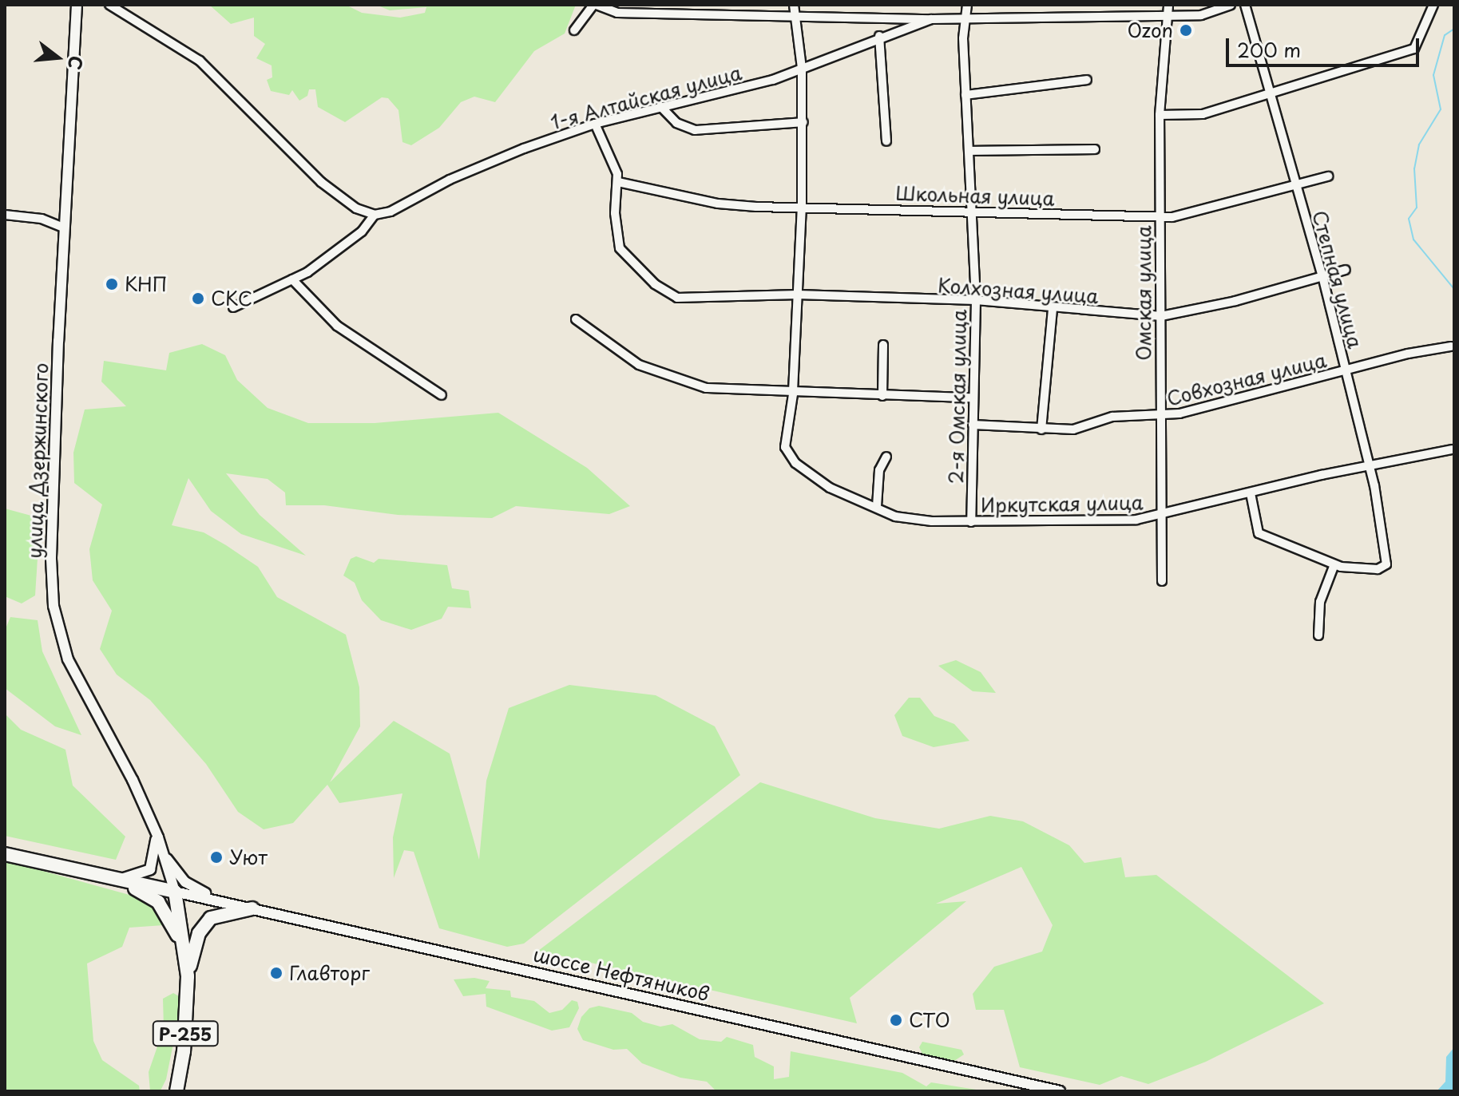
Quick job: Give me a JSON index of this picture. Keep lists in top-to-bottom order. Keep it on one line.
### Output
{"streets":{"highway":["Р-255"],"main road":["улица Дзержинского","шоссе Нефтяников"],"street":["1-я Алтайская улица","Школьная улица","Степная улица","Колхозная улица","Омская улица","Совхозная улица","2-я Омская улица","Иркутская улица"]},"crossings":[["Школьная улица","Степная улица"],["Школьная улица","Колхозная улица"],["Школьная улица","Омская улица"],["Школьная улица","2-я Омская улица"],["Степная улица","Колхозная улица"],["Степная улица","Совхозная улица"],["Степная улица","Иркутская улица"],["Колхозная улица","Омская улица"],["Колхозная улица","2-я Омская улица"],["Омская улица","Совхозная улица"],["Омская улица","Иркутская улица"],["Совхозная улица","2-я Омская улица"],["2-я Омская улица","Иркутская улица"],["улица Дзержинского","шоссе Нефтяников"],["улица Дзержинского","Р-255"],["шоссе Нефтяников","Р-255"]],"places":["Ozon","КНП","СКС","Уют","Главторг","СТО"],"scale_bar":"200 m","north":"right"}
